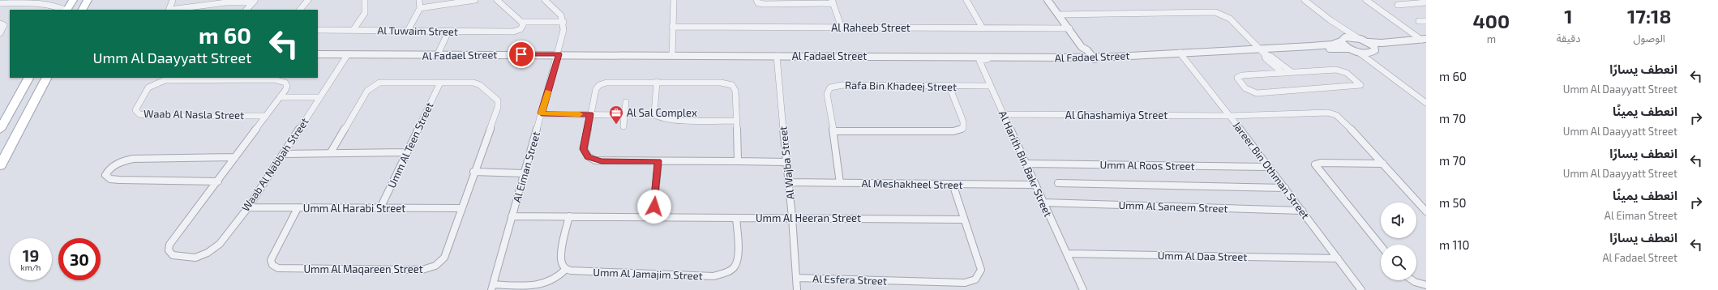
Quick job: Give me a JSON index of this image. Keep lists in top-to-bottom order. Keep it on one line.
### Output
{"streets":{"street":["Al Raheeb Street","Al Tuwaim Street","Al Fadael Street","Rafa Bin Khadeej Street","Waab Al Nasla Street","Al Ghashamiya Street","Umm Al Teen Street","Al Wajba Street","Al Harith Bin Bakr Street","Waab Al Nabbah Street","Umm Al Roos Street","Al Eiman Street","Jareer Bin Othman Street","Al Meshakheel Street","Umm Al Saneem Street","Umm Al Harabi Street","Umm Al Heeran Street","Umm Al Daa Street","Umm Al Maqareen Street","Umm Al Jamajim Street","Al Esfera Street"]},"crossings":[["Al Fadael Street","Al Wajba Street"],["Al Fadael Street","Waab Al Nabbah Street"],["Al Fadael Street","Al Eiman Street"],["Rafa Bin Khadeej Street","Al Harith Bin Bakr Street"],["Rafa Bin Khadeej Street","Al Meshakheel Street"],["Waab Al Nasla Street","Waab Al Nabbah Street"],["Al Ghashamiya Street","Al Harith Bin Bakr Street"],["Al Ghashamiya Street","Jareer Bin Othman Street"],["Umm Al Teen Street","Umm Al Harabi Street"],["Umm Al Teen Street","Umm Al Maqareen Street"],["Al Wajba Street","Al Meshakheel Street"],["Al Wajba Street","Umm Al Heeran Street"],["Al Wajba Street","Al Esfera Street"],["Al Harith Bin Bakr Street","Umm Al Roos Street"],["Al Harith Bin Bakr Street","Al Meshakheel Street"],["Al Harith Bin Bakr Street","Umm Al Saneem Street"],["Al Harith Bin Bakr Street","Umm Al Daa Street"],["Waab Al Nabbah Street","Umm Al Harabi Street"],["Umm Al Roos Street","Jareer Bin Othman Street"],["Al Eiman Street","Umm Al Heeran Street"],["Al Eiman Street","Umm Al Jamajim Street"],["Jareer Bin Othman Street","Umm Al Saneem Street"],["Jareer Bin Othman Street","Umm Al Daa Street"],["Al Meshakheel Street","Al Esfera Street"],["Umm Al Harabi Street","Umm Al Maqareen Street"],["Umm Al Heeran Street","Umm Al Jamajim Street"],["Umm Al Heeran Street","Al Esfera Street"]],"places":{"office":["Al Sal Complex"]},"page":{"eta":["17:18","الوصول","1","دقيقة","400","m"],"turn":["60 m","Umm Al Daayyatt Street"],"list":[{"name":"انعطف يسارًا","note":"Umm Al Daayyatt Street","value":"60 m"},{"name":"انعطف يمينًا","note":"Umm Al Daayyatt Street","value":"70 m"},{"name":"انعطف يسارًا","note":"Umm Al Daayyatt Street","value":"70 m"},{"name":"انعطف يمينًا","note":"Al Eiman Street","value":"50 m"},{"name":"انعطف يسارًا","note":"Al Fadael Street","value":"110 m"}],"speed":"19 km/h","limit":"30"}}
